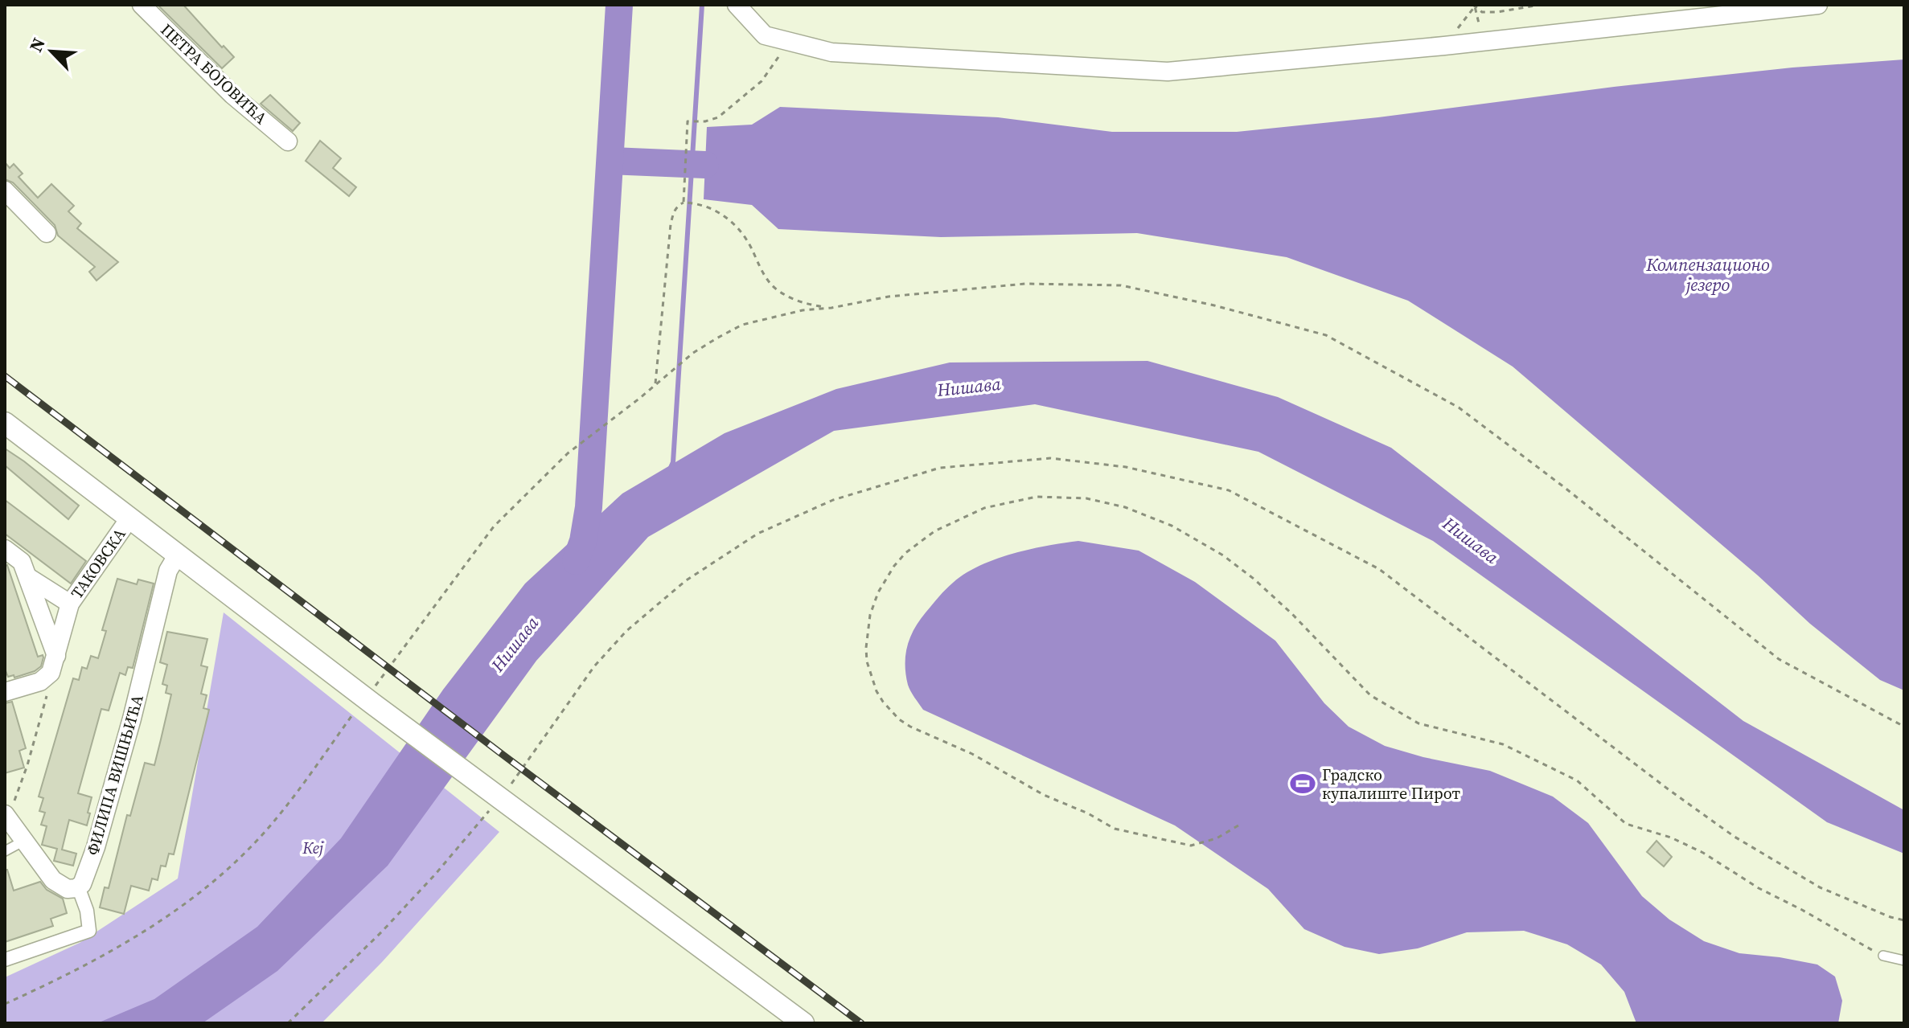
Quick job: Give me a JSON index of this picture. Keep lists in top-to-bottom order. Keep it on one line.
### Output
{"streets":{"street":["ПЕТРА БОЈОВИЋА","ТАКОВСКА","ФИЛИПА ВИШЊИЋА"]},"water":["Компензационо језеро","Нишава"],"parks":["Кеј"],"places":{"sports":["Градско купалиште Пирот"]},"north":"top left"}
